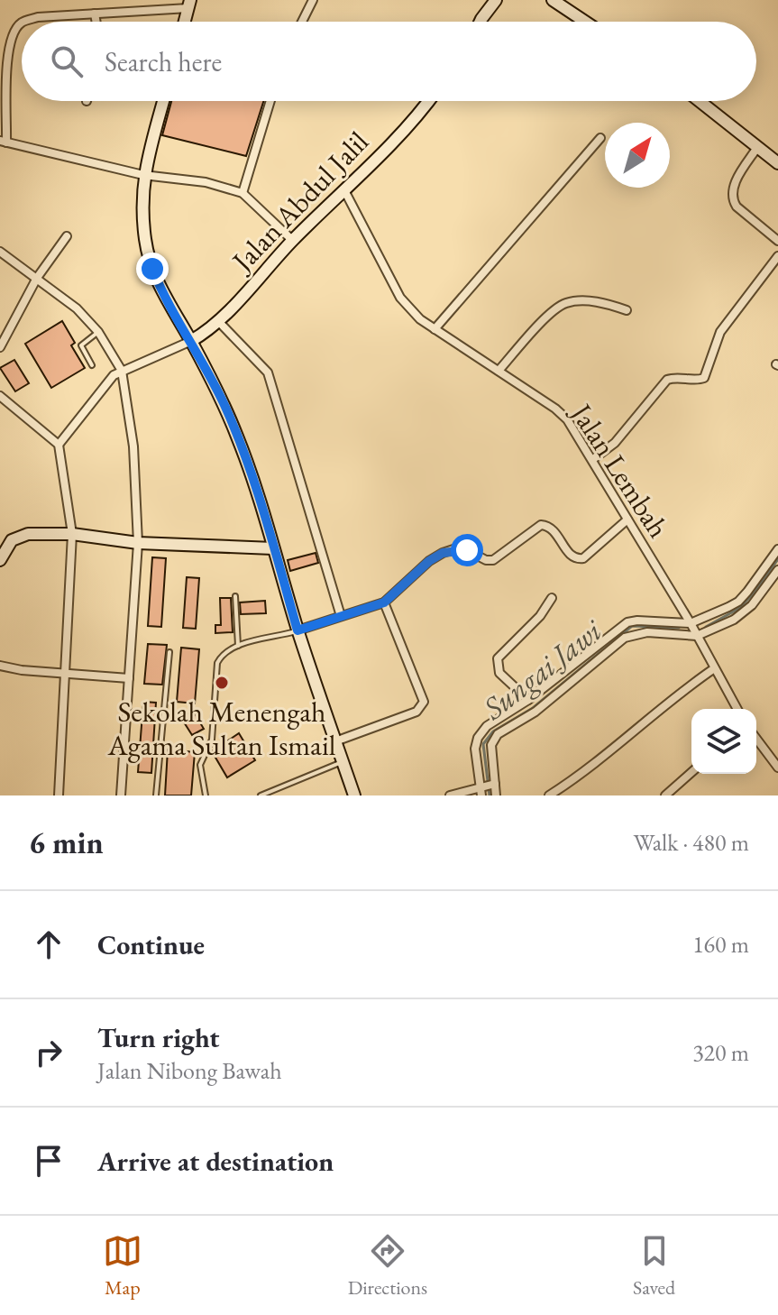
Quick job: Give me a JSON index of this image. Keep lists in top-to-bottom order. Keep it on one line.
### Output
{"streets":{"street":["Jalan Abdul Jalil","Jalan Lembah"]},"crossings":[["Jalan Abdul Jalil","Jalan Lembah"]],"water":["Sungai Jawi"],"places":["Sekolah Menengah Agama Sultan Ismail"],"north":"top right","page":{"search":"Search here","heading":["6 min","Walk · 480 m"],"list":[["Continue","160 m"],["Turn right","Jalan Nibong Bawah","320 m"],"Arrive at destination"],"nav":["Map","Directions","Saved"]}}
